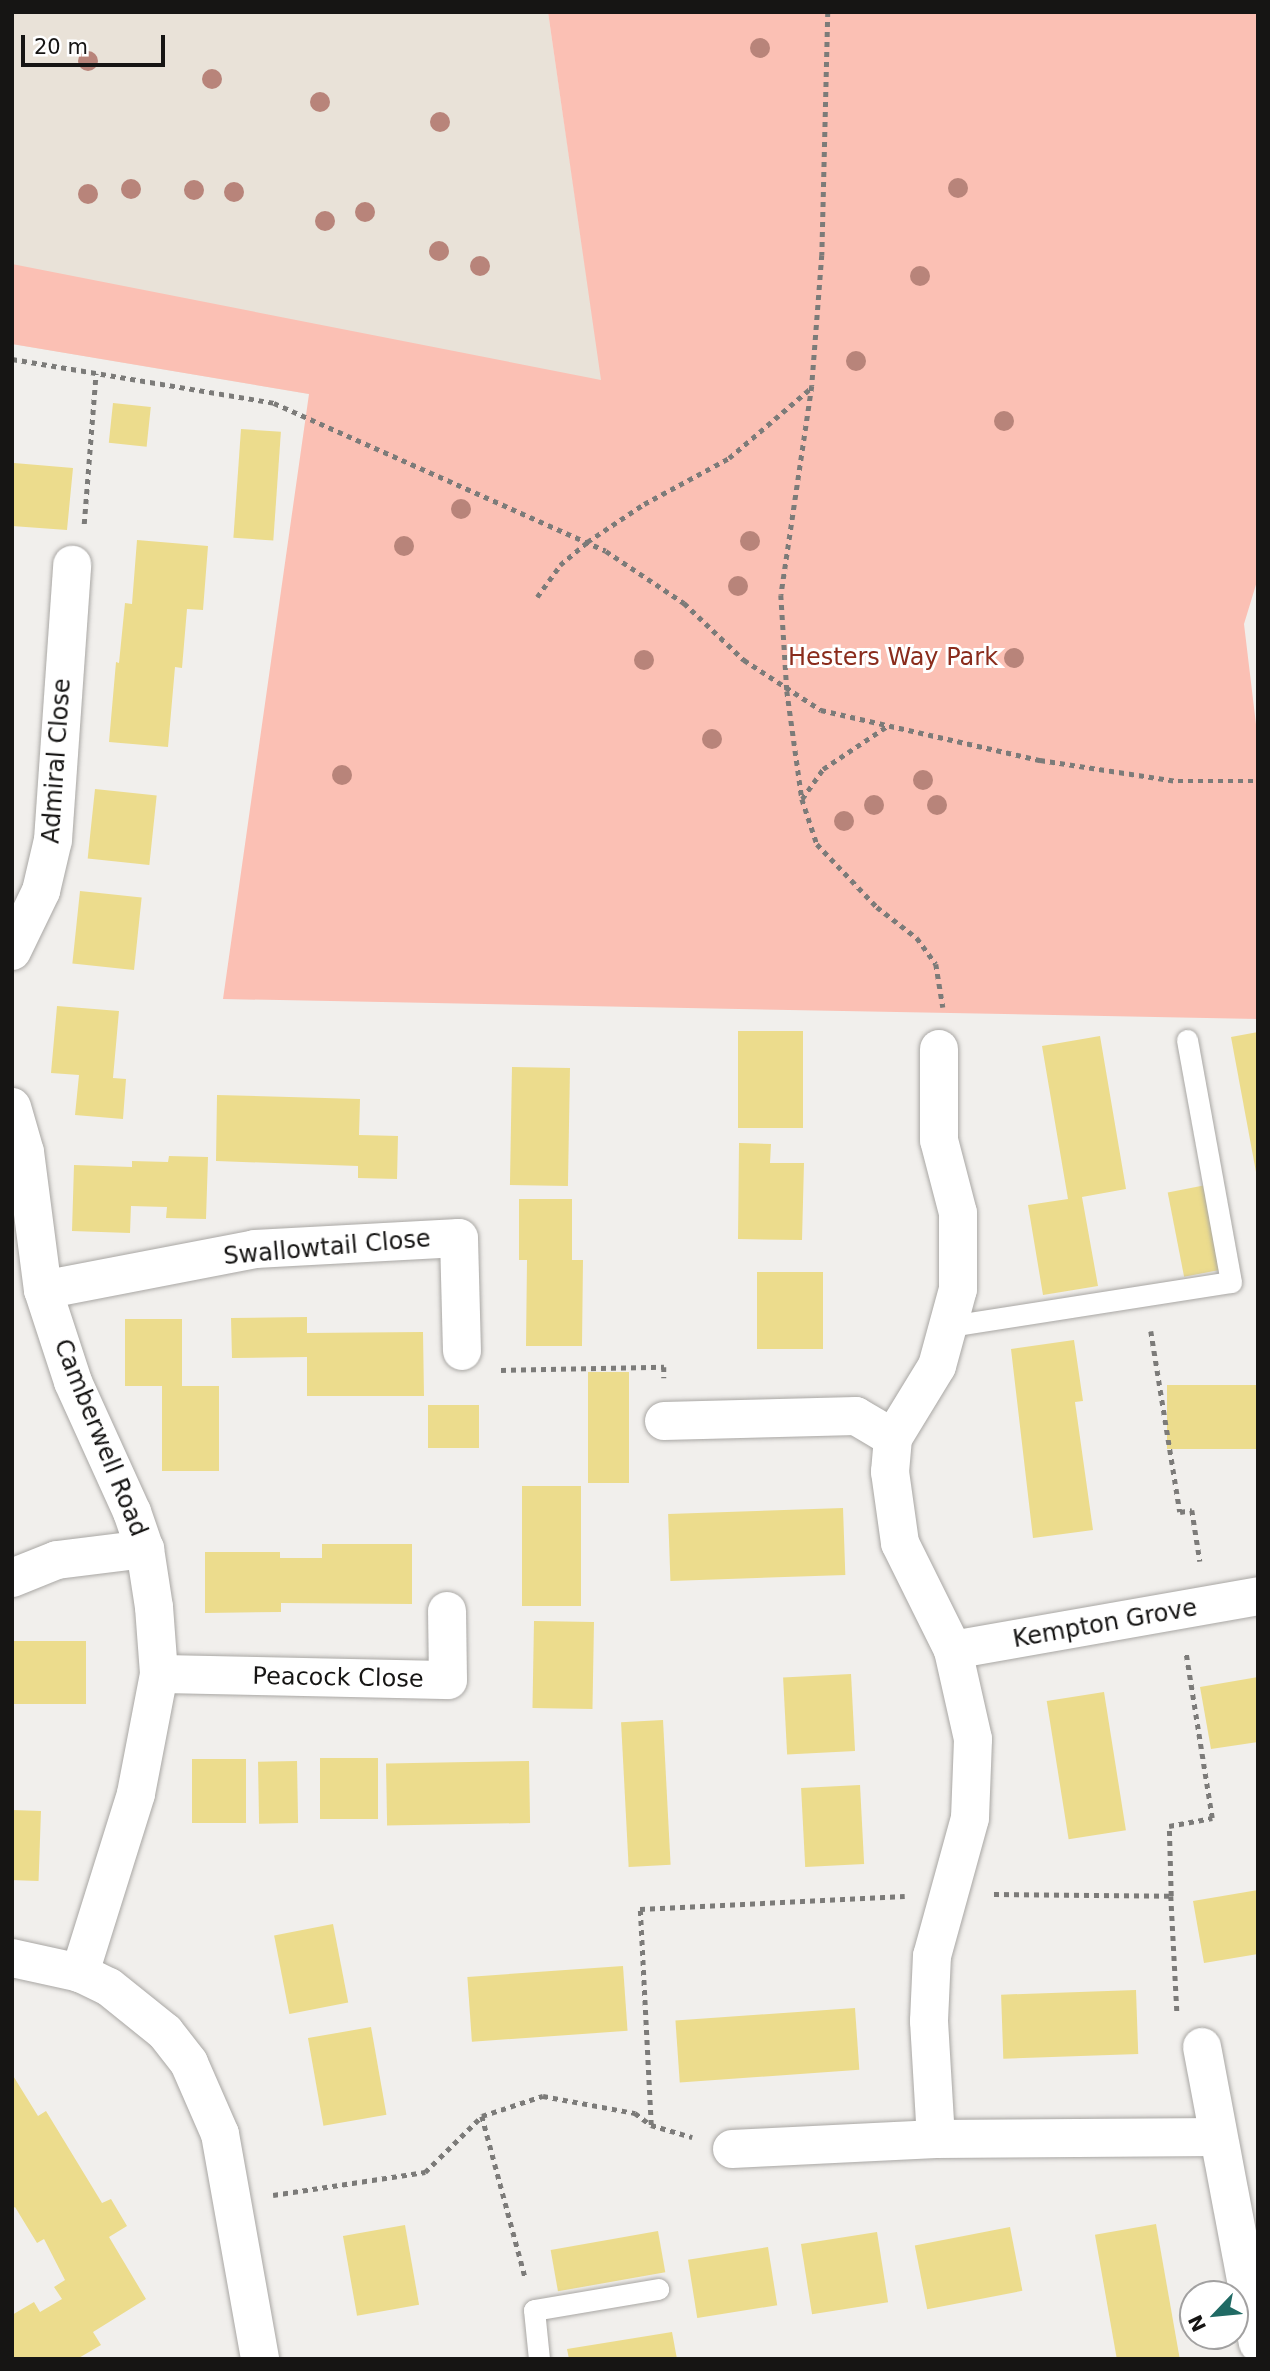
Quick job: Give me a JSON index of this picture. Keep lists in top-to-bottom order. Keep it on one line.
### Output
{"streets":{"street":["Admiral Close","Swallowtail Close","Camberwell Road","Kempton Grove","Peacock Close"]},"crossings":[["Swallowtail Close","Camberwell Road"],["Camberwell Road","Peacock Close"]],"parks":["Hesters Way Park"],"scale_bar":"20 m","north":"bottom left"}
